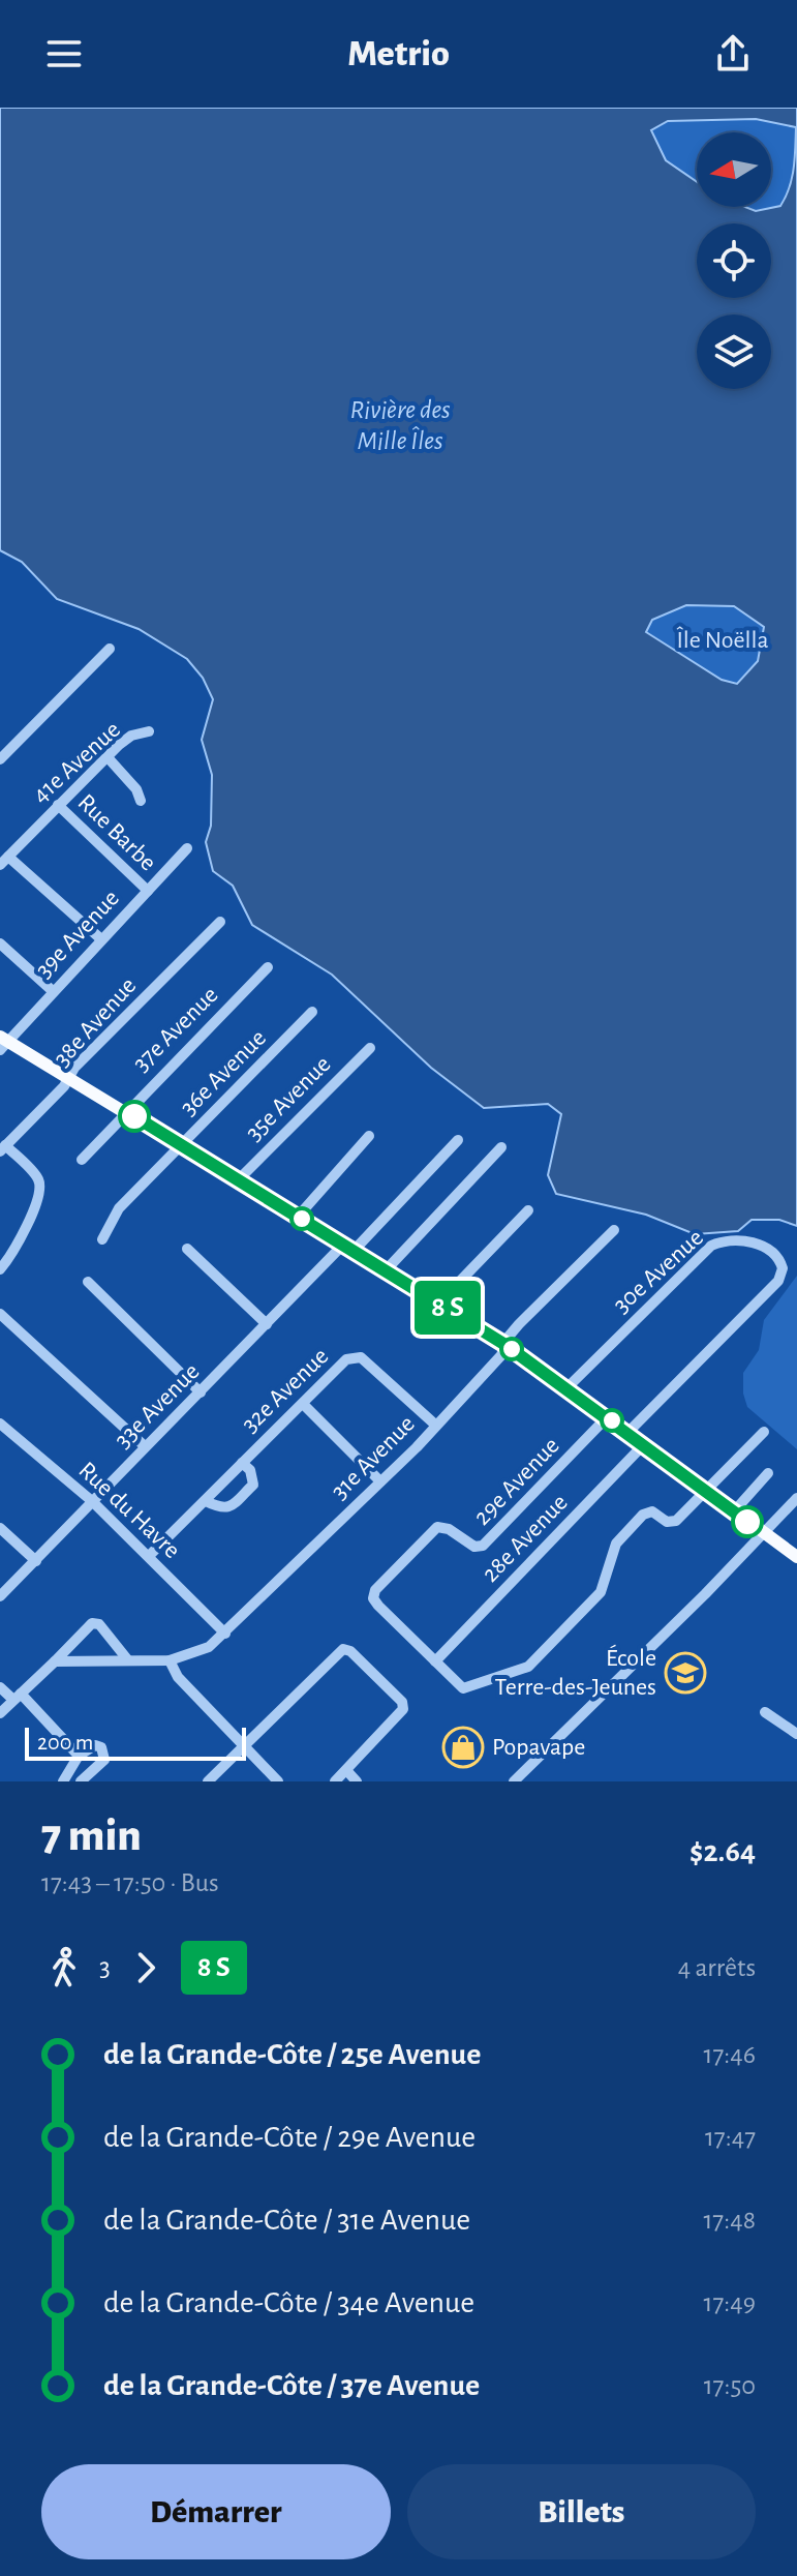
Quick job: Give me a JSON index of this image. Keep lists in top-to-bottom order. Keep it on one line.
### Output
{"streets":{"street":["41e Avenue","Rue Barbe","39e Avenue","38e Avenue","37e Avenue","36e Avenue","35e Avenue","30e Avenue","32e Avenue","33e Avenue","31e Avenue","29e Avenue","Rue du Havre","28e Avenue"]},"crossings":[["41e Avenue","Rue Barbe"],["Rue Barbe","39e Avenue"],["32e Avenue","31e Avenue"],["32e Avenue","Rue du Havre"],["33e Avenue","Rue du Havre"],["31e Avenue","Rue du Havre"],["29e Avenue","28e Avenue"]],"water":["Rivière des Mille Îles"],"parks":["Île Noëlla"],"places":{"school or university":["École Terre-des-Jeunes"],"shop":["Popavape"]},"scale_bar":"200 m","north":"left","page":{"header":"Metrio","on_map":"8 S","scale":"200 m","heading":["7 min","17:43 – 17:50 · Bus","$2.64"],"legs":["3","8 S","4 arrêts"],"list":[{"name":"de la Grande-Côte / 25e Avenue","value":"17:46"},{"name":"de la Grande-Côte / 29e Avenue","value":"17:47"},{"name":"de la Grande-Côte / 31e Avenue","value":"17:48"},{"name":"de la Grande-Côte / 34e Avenue","value":"17:49"},{"name":"de la Grande-Côte / 37e Avenue","value":"17:50"}],"buttons":["Démarrer","Billets"]}}
